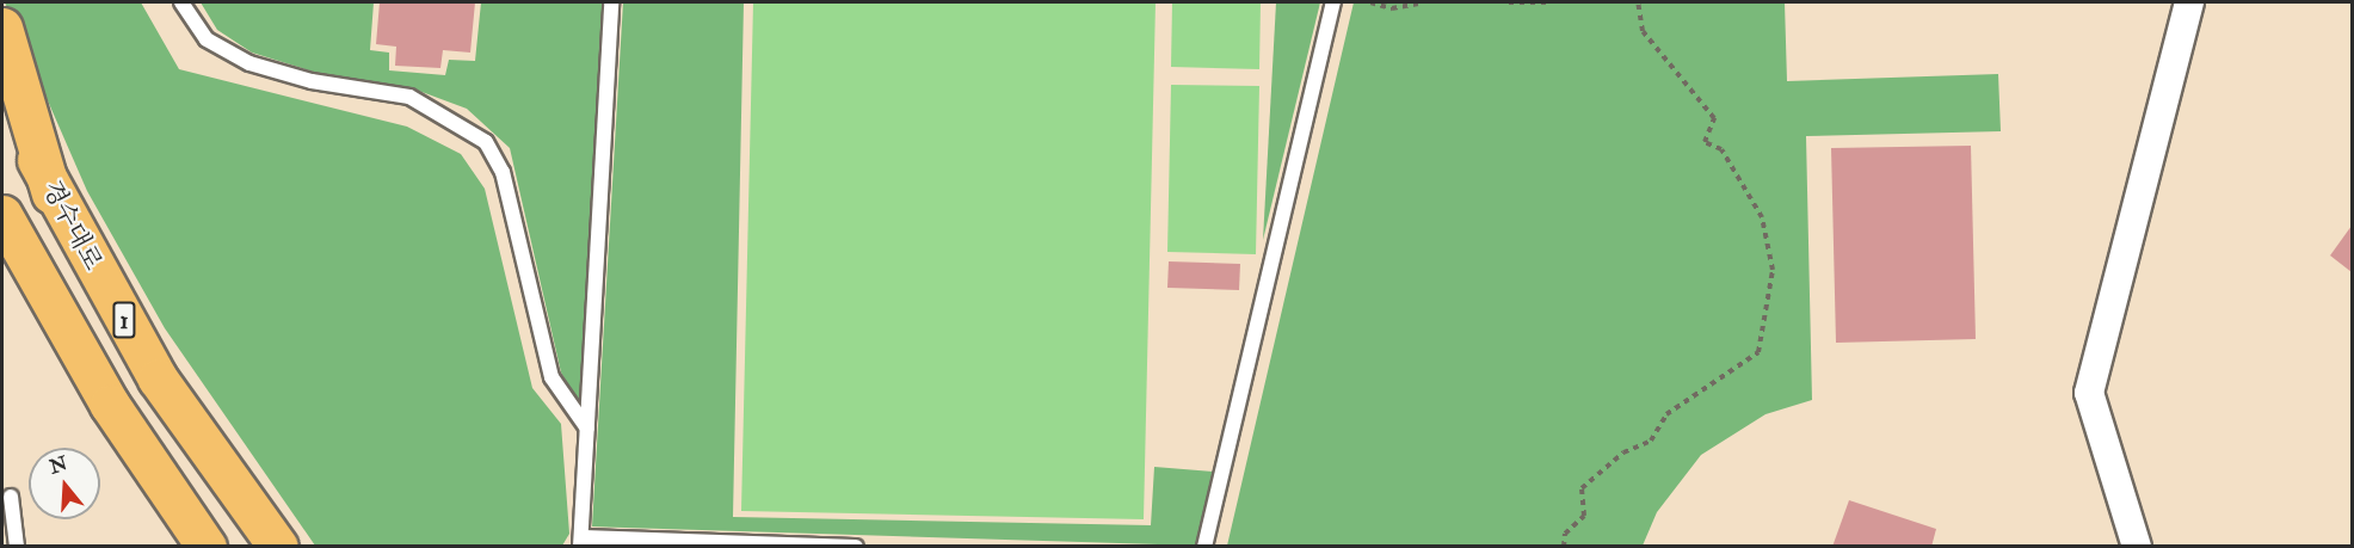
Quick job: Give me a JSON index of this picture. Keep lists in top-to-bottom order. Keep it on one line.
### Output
{"streets":{"main road":["경수대로","1"]},"north":"top"}
